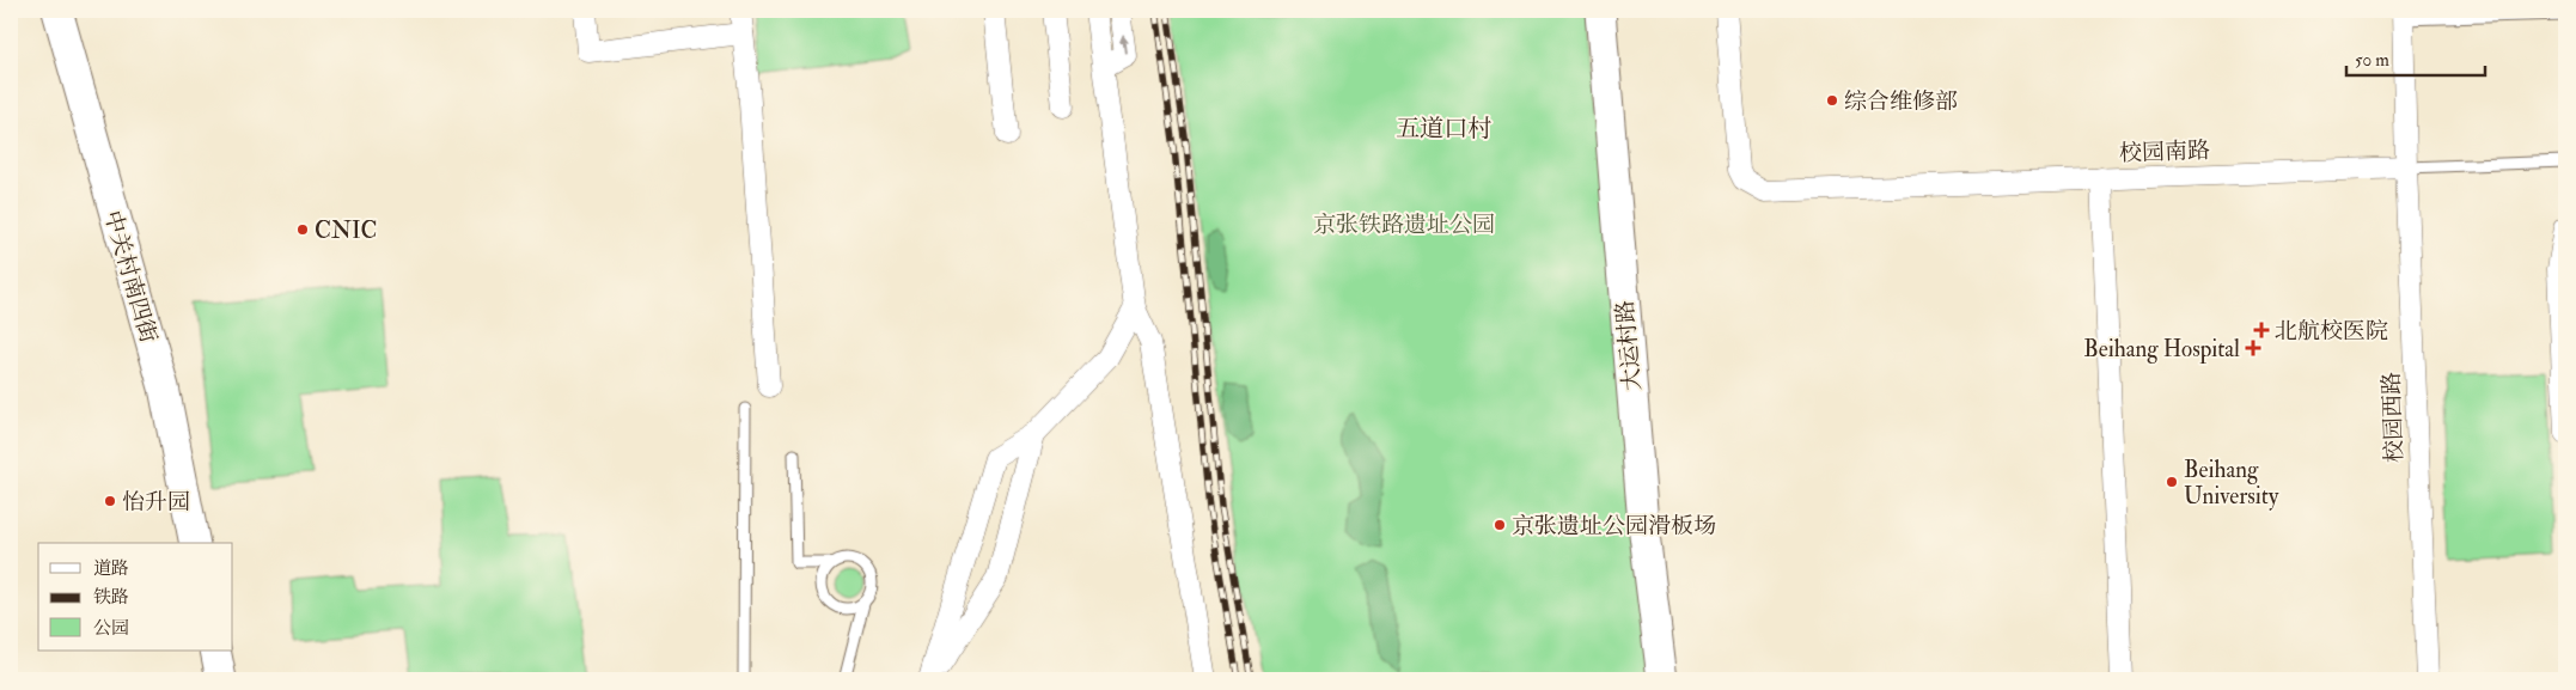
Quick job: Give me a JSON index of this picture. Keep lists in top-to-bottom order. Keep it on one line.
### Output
{"streets":{"street":["校园南路","中关村南四街","大运村路","校园西路"]},"crossings":[["校园南路","校园西路"]],"districts":["五道口村"],"parks":["京张铁路遗址公园"],"places":{"other":["综合维修部","CNIC","Beihang University","怡升园","京张遗址公园滑板场"],"health":["北航校医院","Beihang Hospital"]},"legend":["道路","铁路","公园"],"scale_bar":"50 m"}
